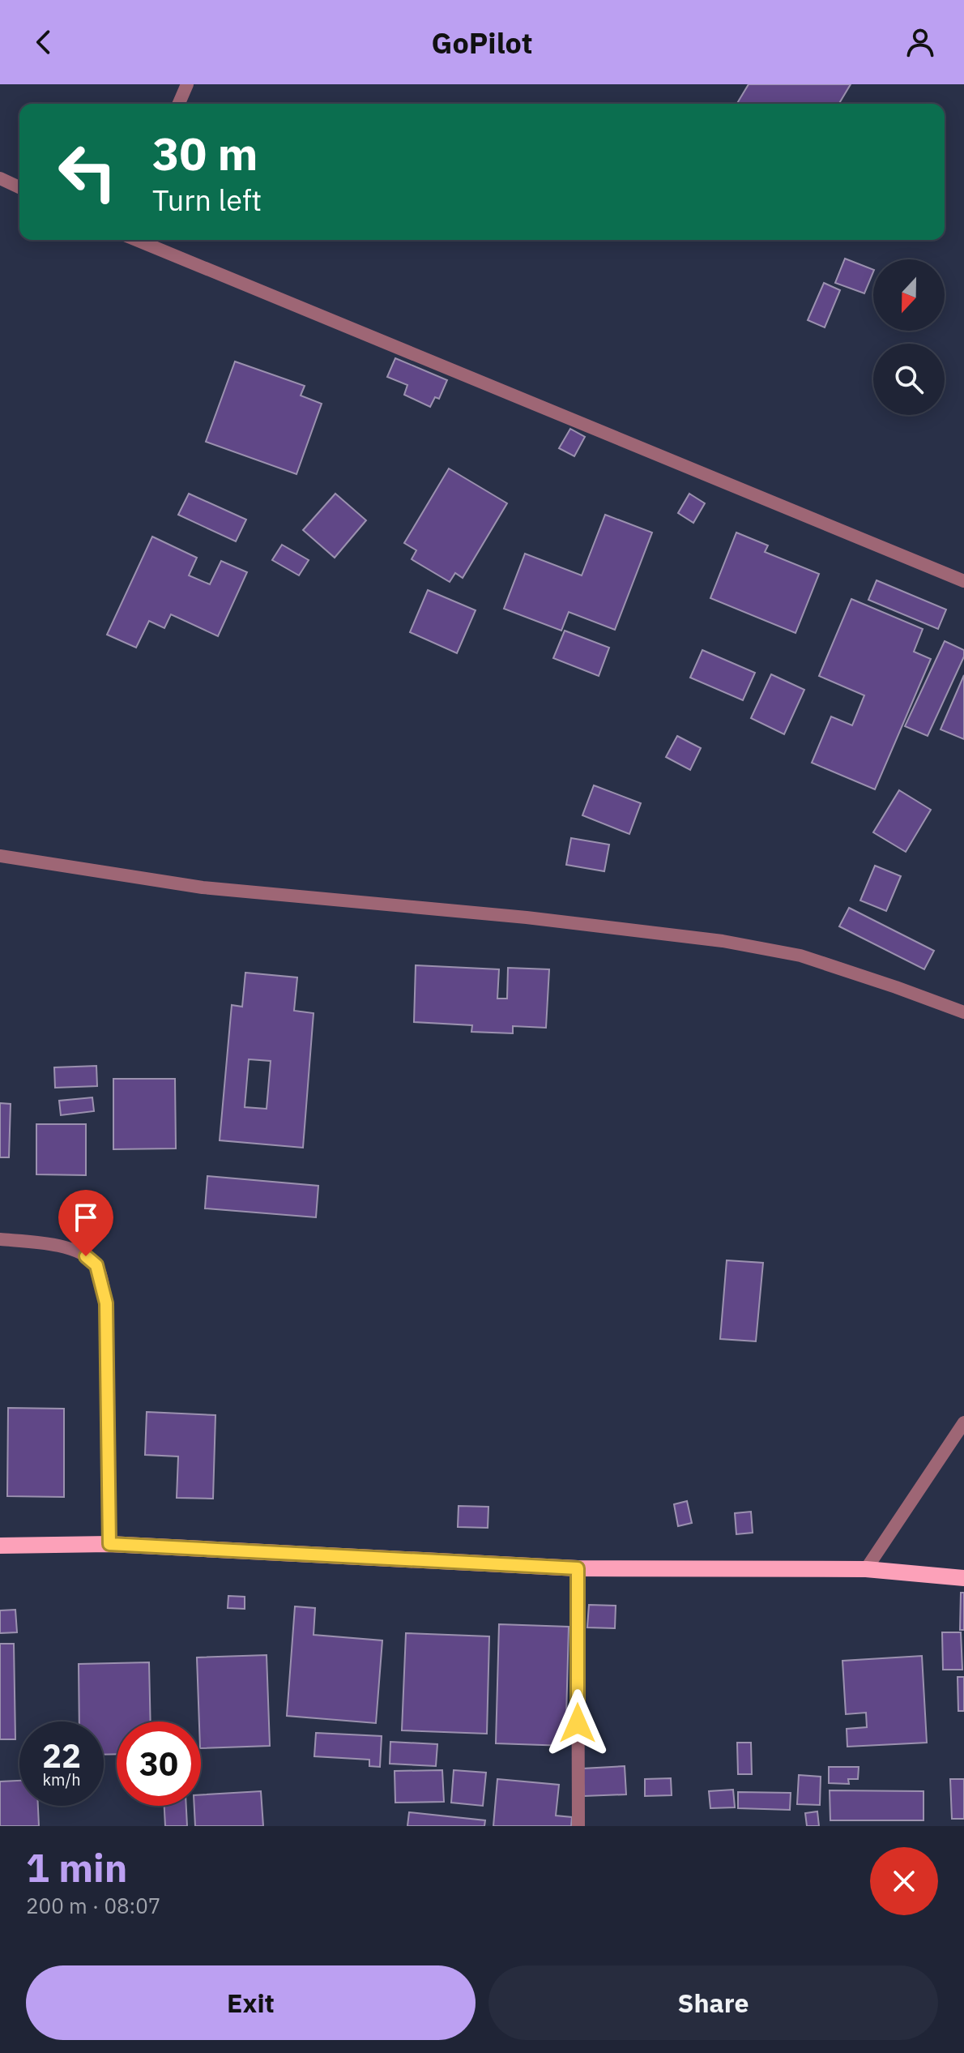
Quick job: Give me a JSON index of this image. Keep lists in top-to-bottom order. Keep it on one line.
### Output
{"north":"bottom","page":{"header":"GoPilot","turn":["30 m","Turn left"],"speed":"22 km/h","limit":"30","heading":["1 min","200 m · 08:07"],"buttons":["Exit","Share"]}}
